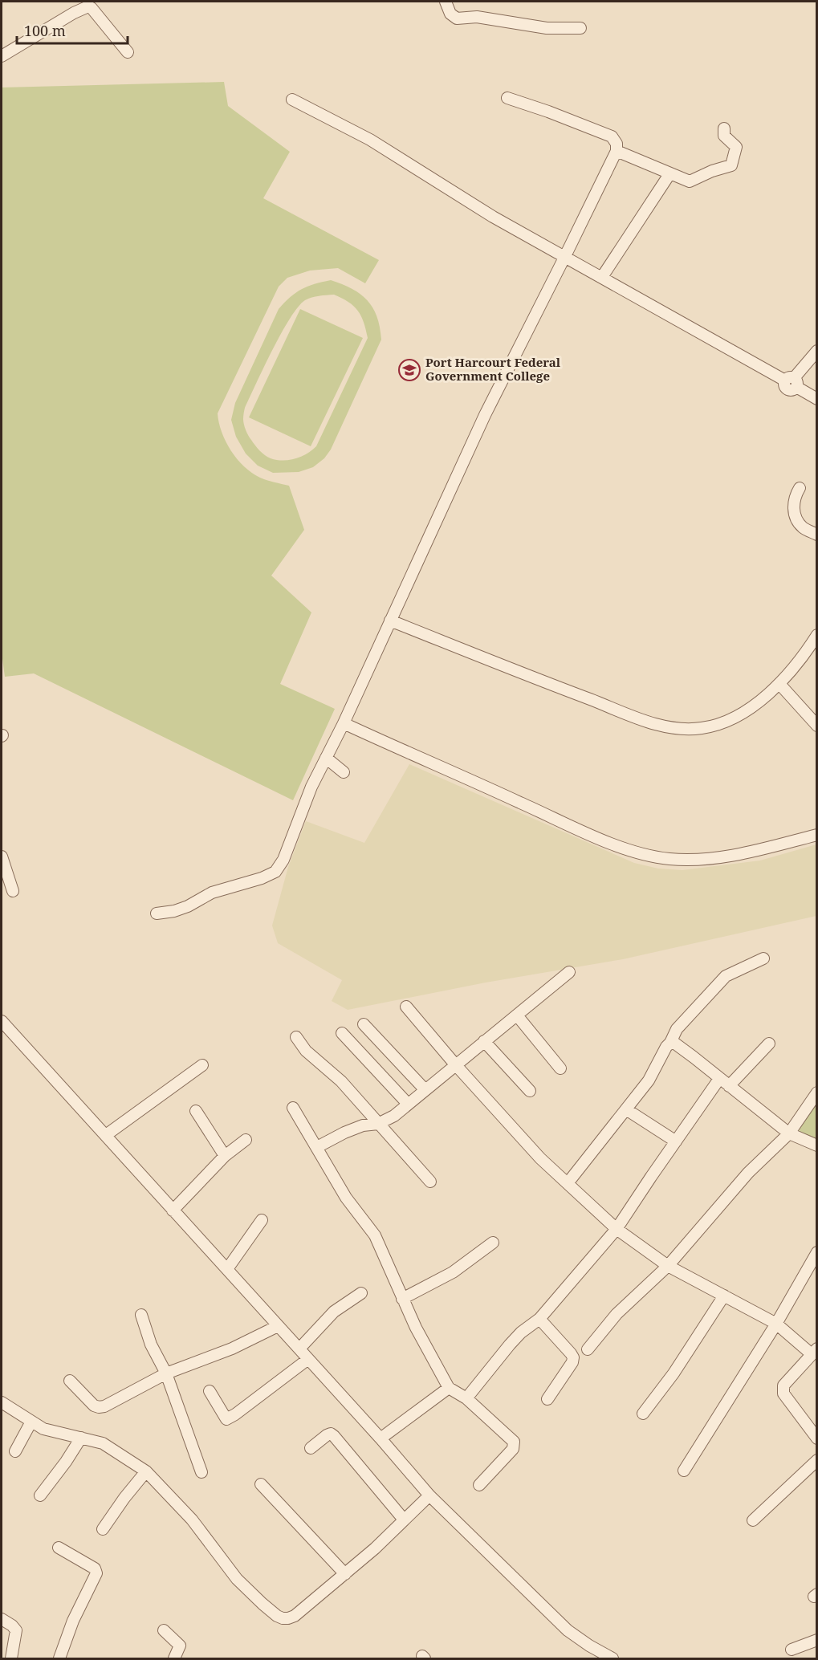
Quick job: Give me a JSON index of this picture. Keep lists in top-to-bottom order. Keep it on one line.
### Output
{"places":{"school or university":["Port Harcourt Federal Government College"]},"scale_bar":"100 m"}
